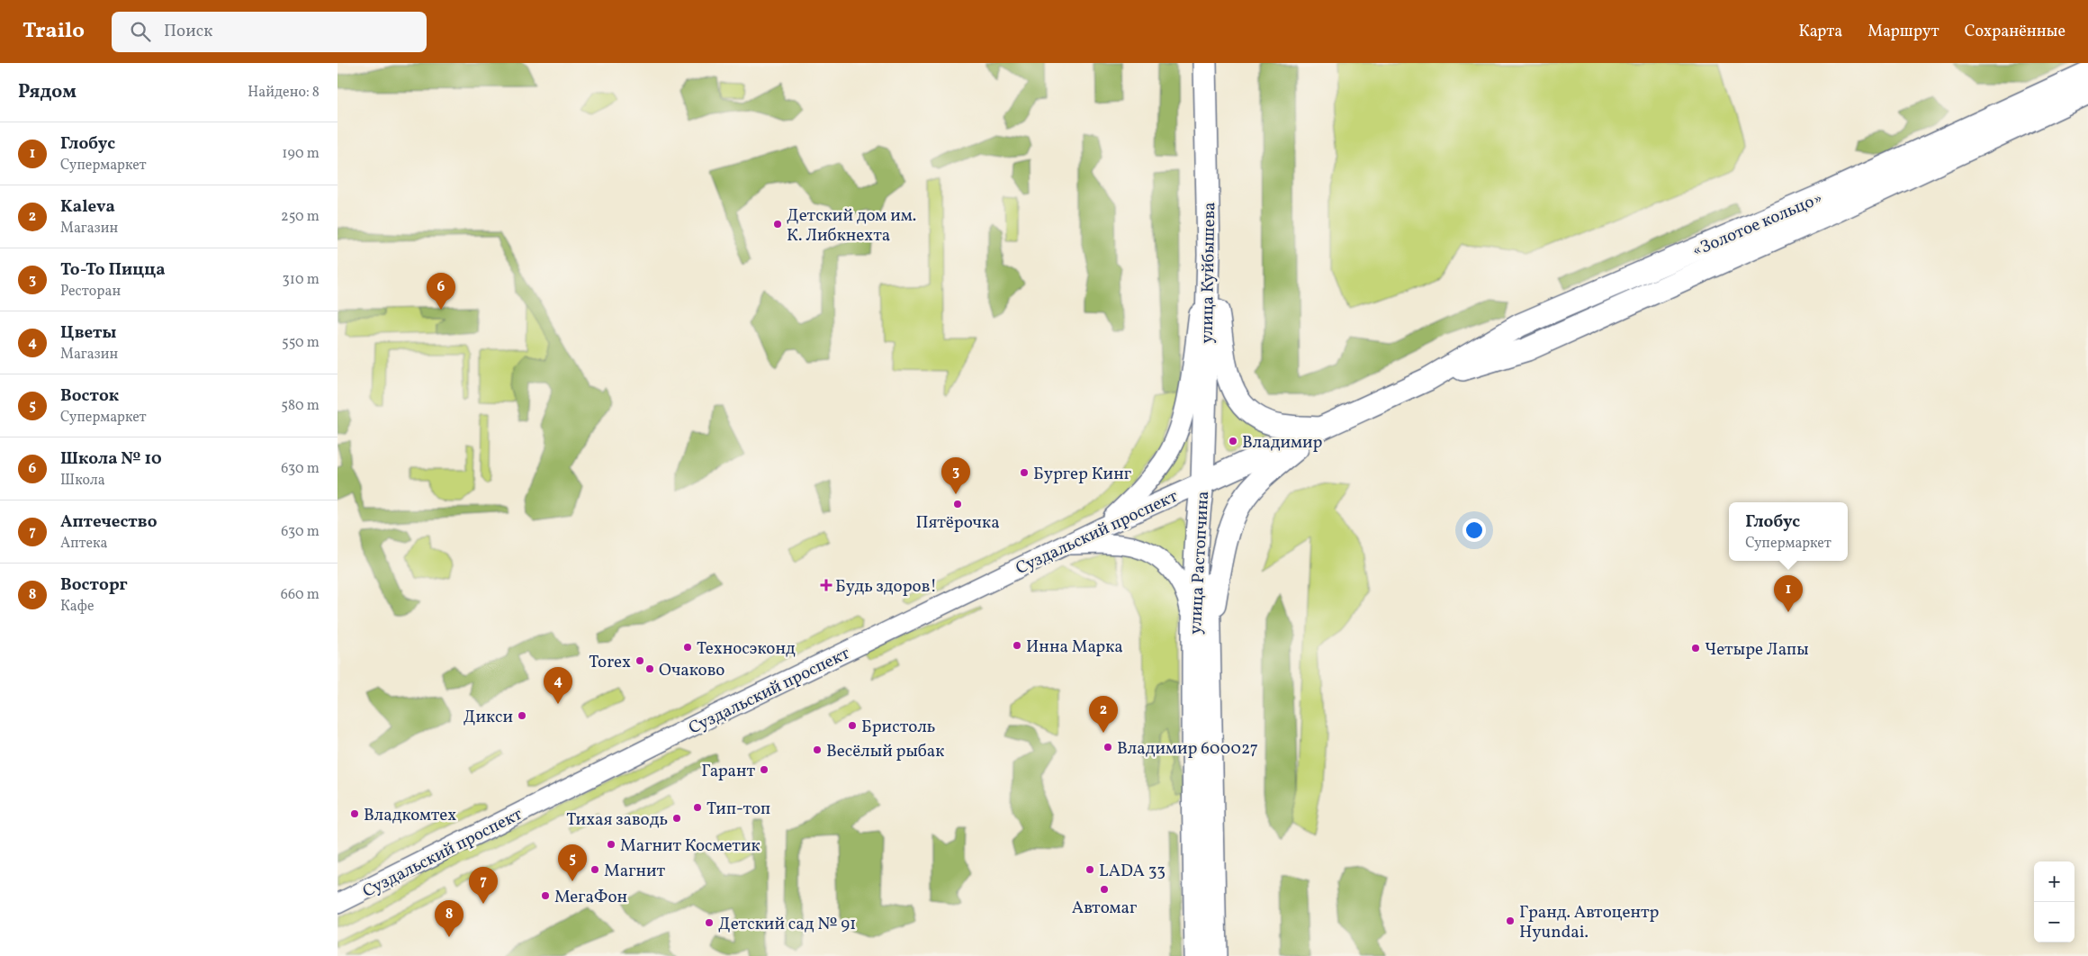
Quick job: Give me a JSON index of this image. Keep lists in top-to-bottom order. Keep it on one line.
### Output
{"streets":{"highway":["«Золотое кольцо»","улица Куйбышева","улица Растопчина"],"main road":["Суздальский проспект"]},"crossings":[["«Золотое кольцо»","улица Куйбышева"],["«Золотое кольцо»","Суздальский проспект"],["«Золотое кольцо»","улица Растопчина"],["улица Куйбышева","Суздальский проспект"],["улица Куйбышева","улица Растопчина"],["Суздальский проспект","улица Растопчина"]],"places":{"other":["Детский дом им. К. Либкнехта","Владимир","Бургер Кинг","Пятёрочка","Инна Марка","Техносэконд","Четыре Лапы","Torex","Очаково","Дикси","Бристоль","Владимир 600027","Весёлый рыбак","Гарант","Тип-топ","Владкомтех","Тихая заводь","Магнит Косметик","Магнит","LADA 33","Автомаг","МегаФон","Гранд. Автоцентр Hyundai.","Детский сад № 91"],"health":["Будь здоров!"]},"page":{"header":"Trailo","search":"Поиск","nav":["Карта","Маршрут","Сохранённые"],"heading":["Рядом","Найдено: 8"],"list":[{"mark":"1","name":"Глобус","note":"Супермаркет","value":"190 m"},{"mark":"2","name":"Kaleva","note":"Магазин","value":"250 m"},{"mark":"3","name":"То-То Пицца","note":"Ресторан","value":"310 m"},{"mark":"4","name":"Цветы","note":"Магазин","value":"550 m"},{"mark":"5","name":"Восток","note":"Супермаркет","value":"580 m"},{"mark":"6","name":"Школа № 10","note":"Школа","value":"630 m"},{"mark":"7","name":"Аптечество","note":"Аптека","value":"630 m"},{"mark":"8","name":"Восторг","note":"Кафе","value":"660 m"}],"pins":["6","3","1","4","2","5","7","8"],"popup":["Глобус","Супермаркет"],"map_buttons":["+","−"]}}
